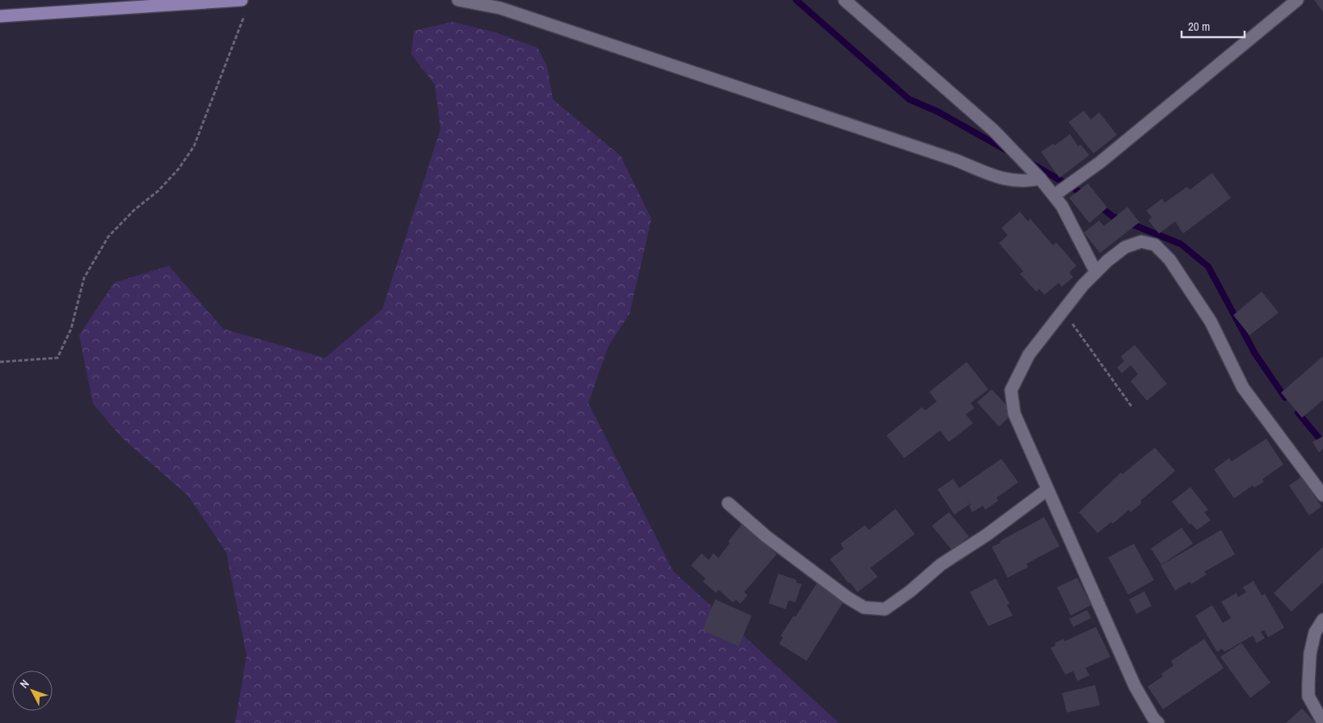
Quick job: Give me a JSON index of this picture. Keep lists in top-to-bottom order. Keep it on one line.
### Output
{"scale_bar":"20 m","north":"top left"}
